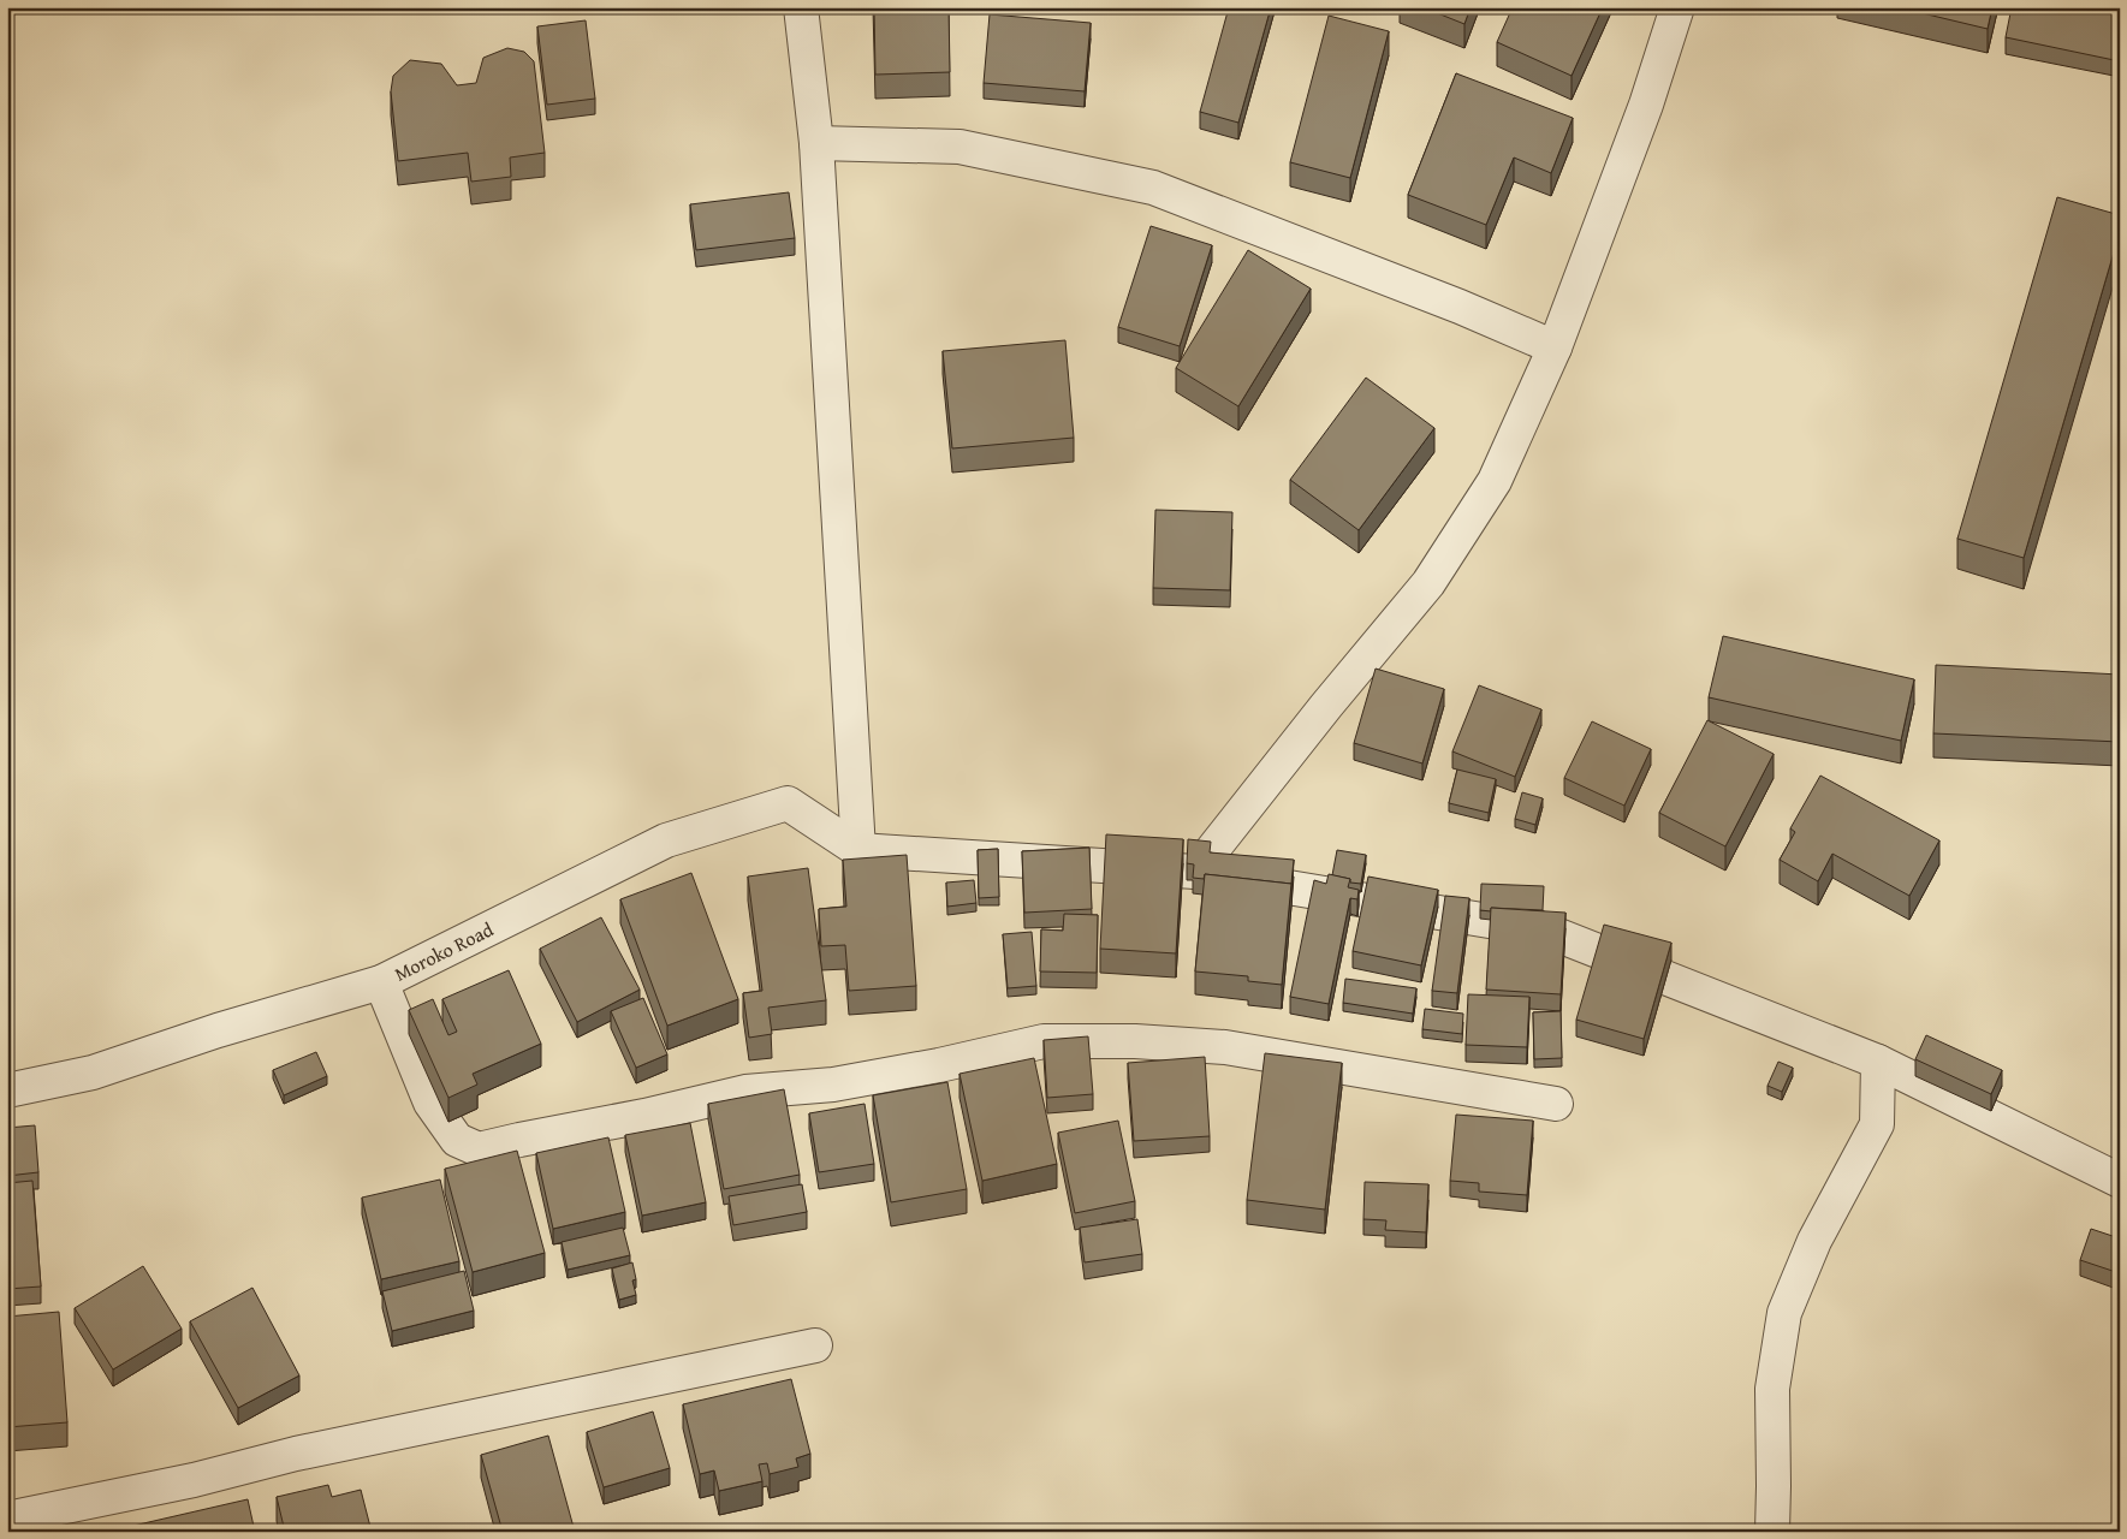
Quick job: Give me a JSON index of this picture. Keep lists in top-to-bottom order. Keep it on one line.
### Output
{"streets":{"street":["Moroko Road"]}}
